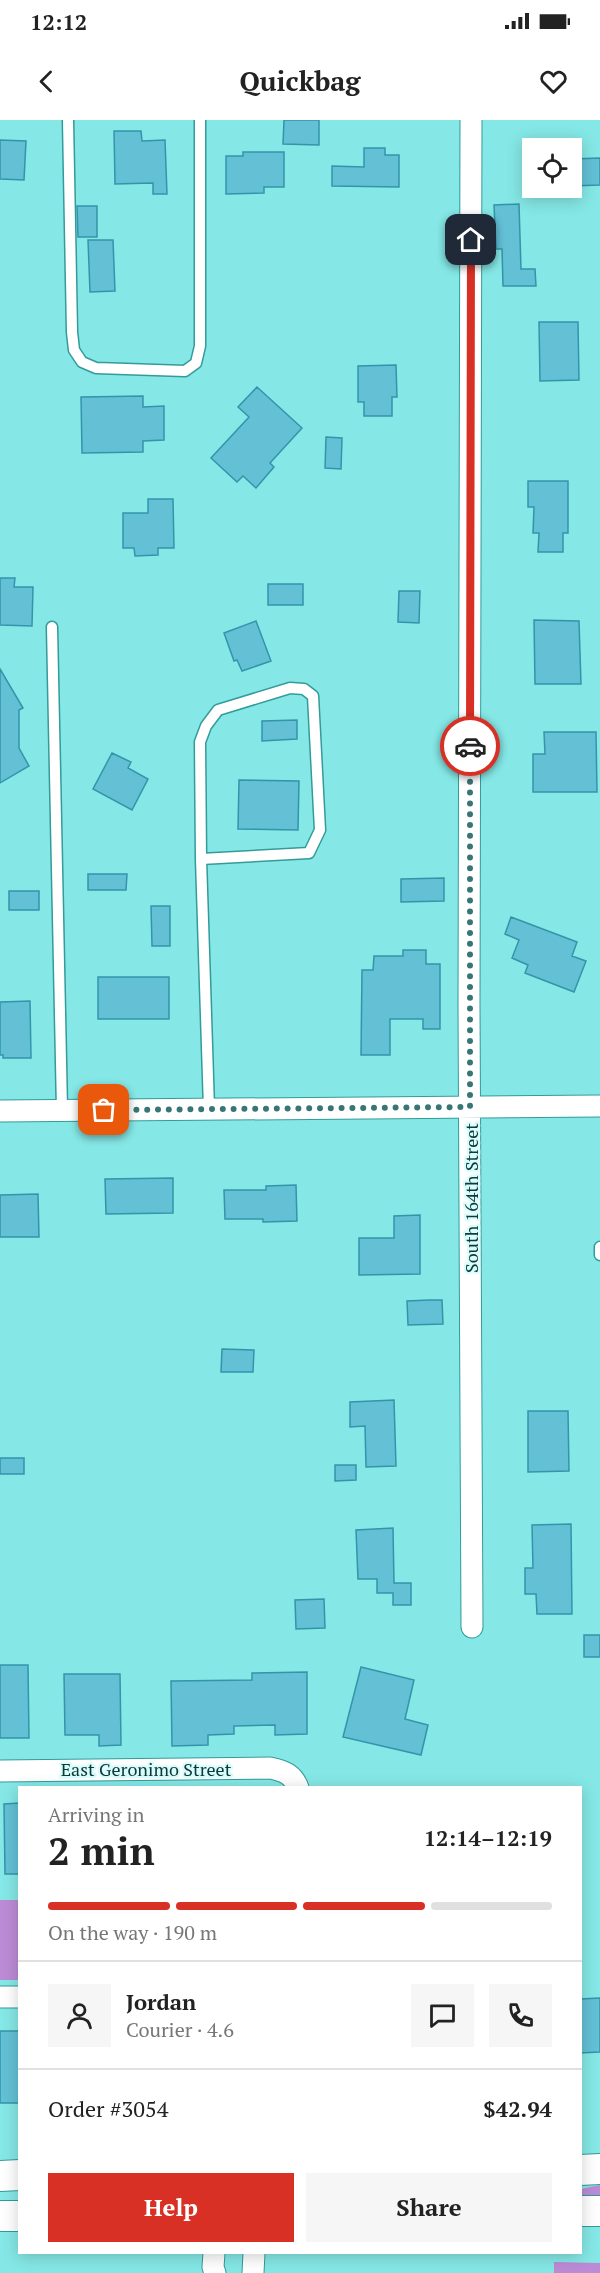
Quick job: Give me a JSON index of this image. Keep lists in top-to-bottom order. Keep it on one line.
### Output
{"streets":{"street":["South 164th Street","East Geronimo Street"]},"page":{"status":"12:12","header":"Quickbag","heading":["2 min","Arriving in","12:14–12:19"],"panel":["Jordan","Courier · 4.6","Order #3054","$42.94"],"bar":"On the way · 190 m","buttons":["Help","Share"]}}
